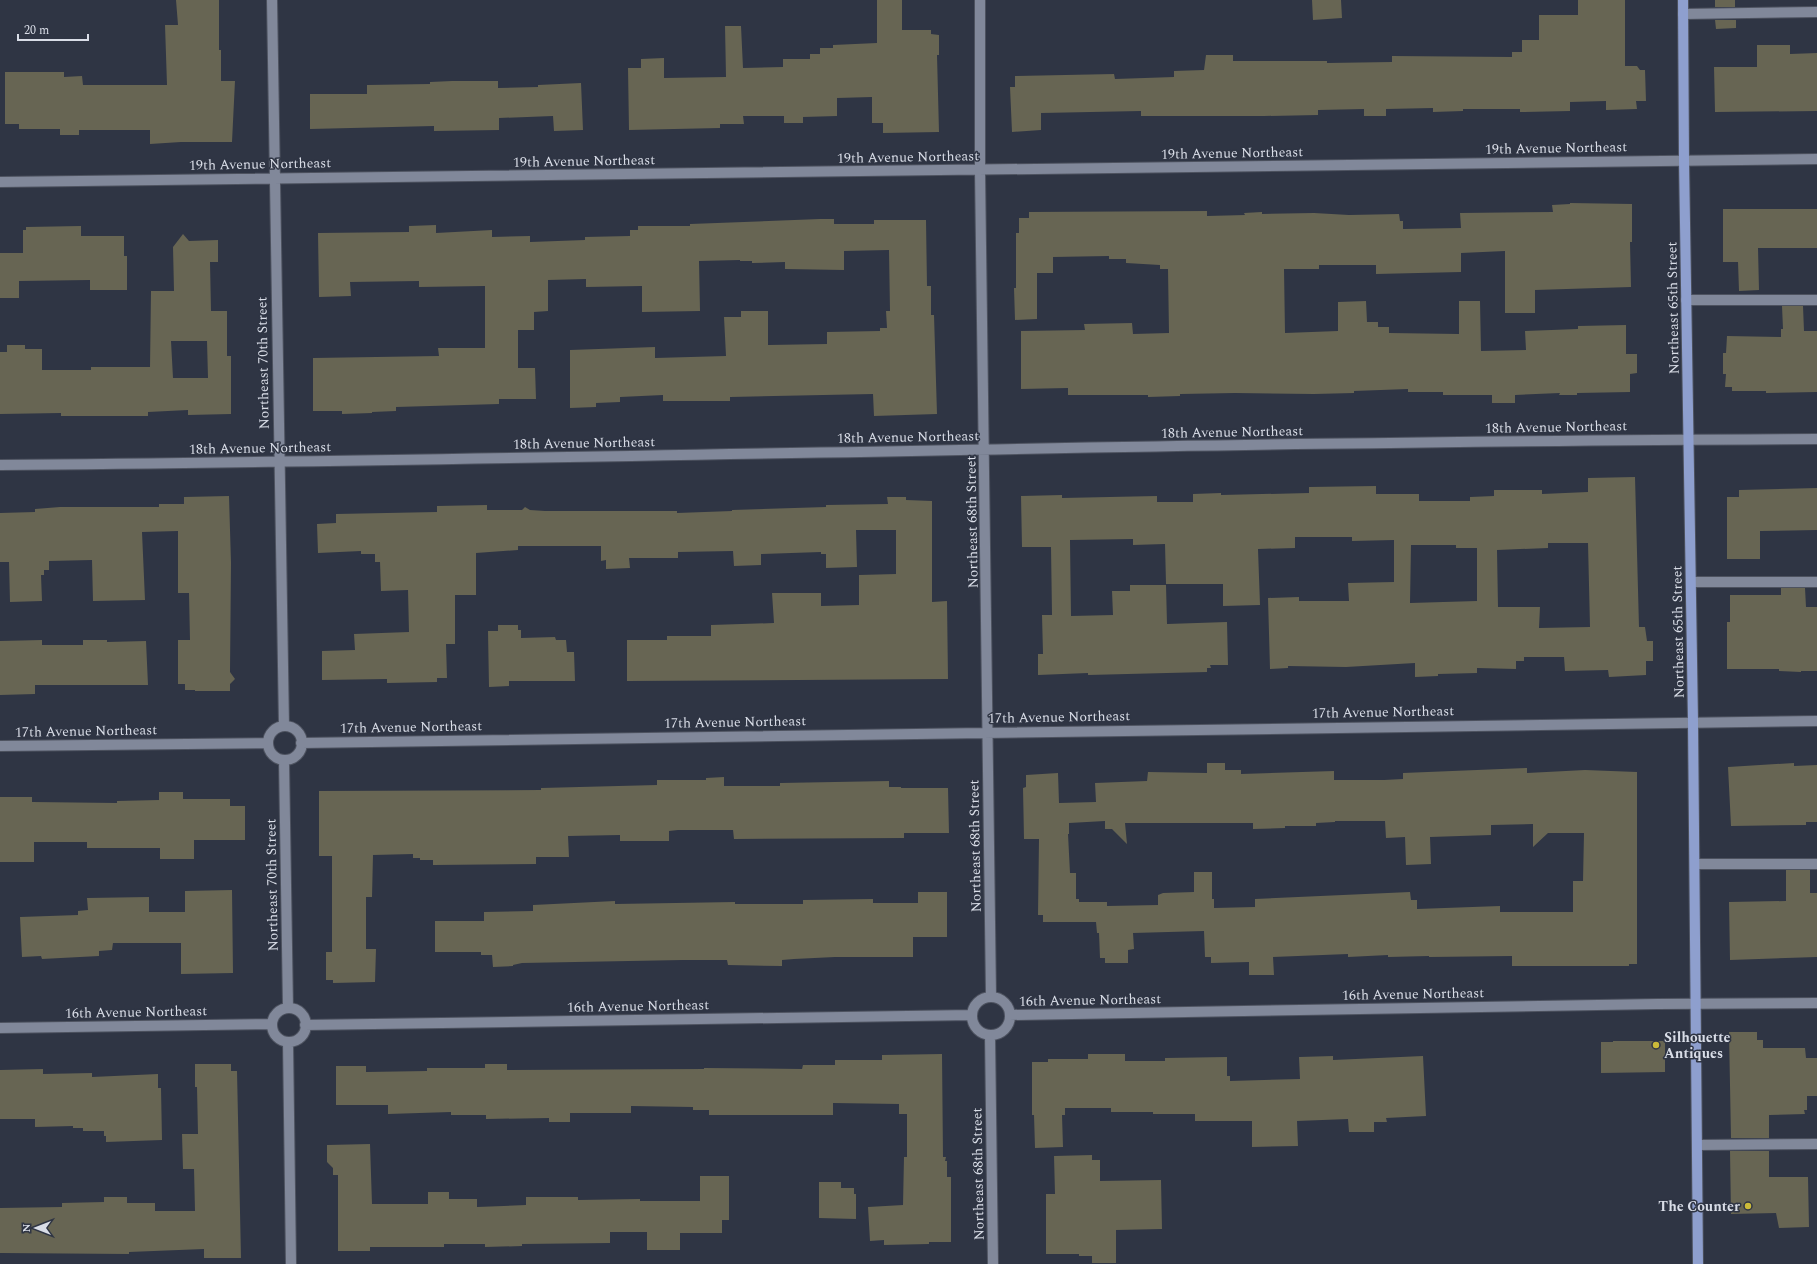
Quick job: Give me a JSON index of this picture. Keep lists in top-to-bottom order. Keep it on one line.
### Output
{"streets":{"main road":["Northeast 65th Street"],"street":["19th Avenue Northeast","Northeast 70th Street","18th Avenue Northeast","Northeast 68th Street","17th Avenue Northeast","16th Avenue Northeast"]},"crossings":[["19th Avenue Northeast","Northeast 65th Street"],["19th Avenue Northeast","Northeast 70th Street"],["19th Avenue Northeast","Northeast 68th Street"],["Northeast 65th Street","18th Avenue Northeast"],["Northeast 65th Street","17th Avenue Northeast"],["Northeast 65th Street","16th Avenue Northeast"],["Northeast 70th Street","18th Avenue Northeast"],["Northeast 70th Street","17th Avenue Northeast"],["Northeast 70th Street","16th Avenue Northeast"],["18th Avenue Northeast","Northeast 68th Street"],["Northeast 68th Street","17th Avenue Northeast"],["Northeast 68th Street","16th Avenue Northeast"]],"places":["Silhouette Antiques","The Counter"],"scale_bar":"20 m","north":"left"}
